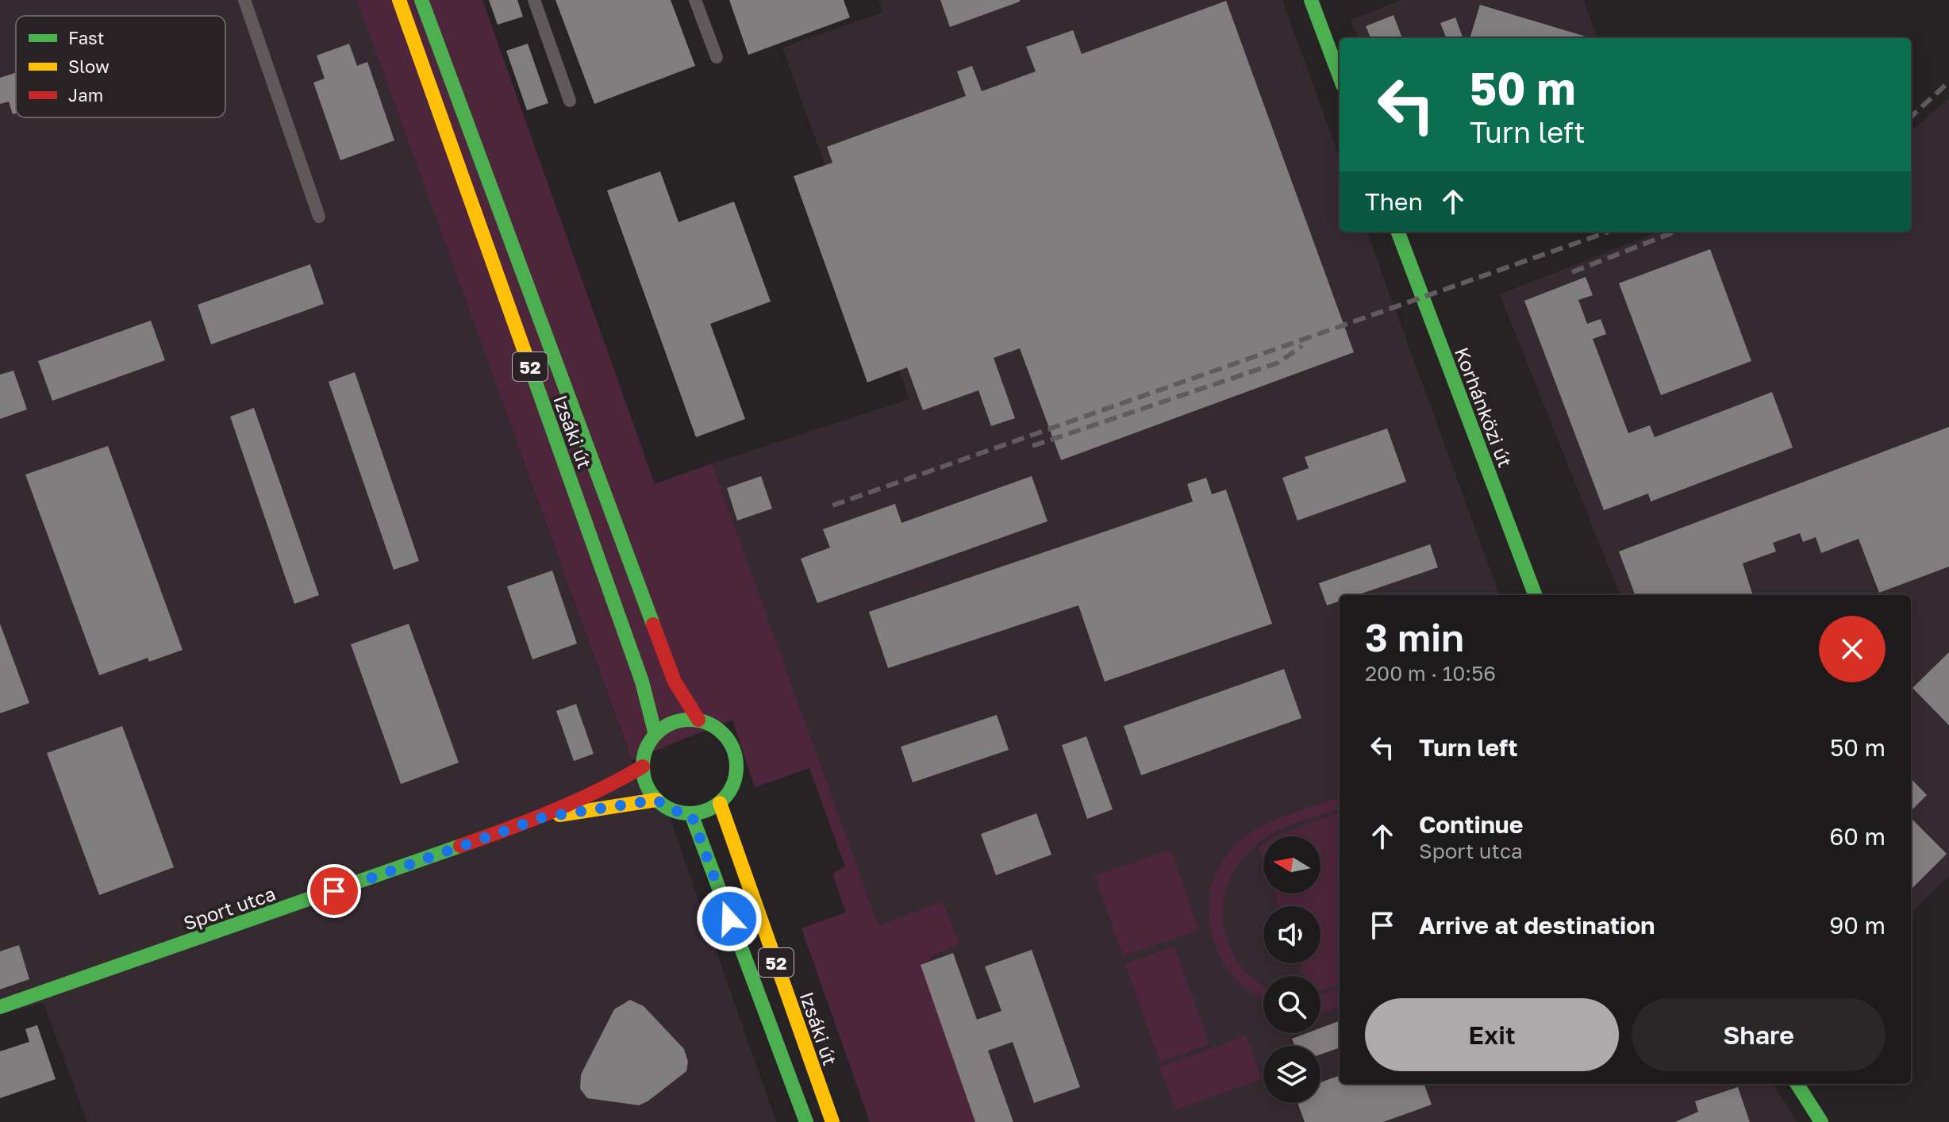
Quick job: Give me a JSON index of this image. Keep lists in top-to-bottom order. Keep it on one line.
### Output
{"streets":{"main road":["52","Korhánközi út","Izsáki út","Sport utca"]},"crossings":[["52","Izsáki út"]],"legend":["Fast","Slow","Jam"],"north":"left","page":{"turn":["50 m","Turn left"],"then":"Then","heading":["3 min","200 m · 10:56"],"list":[{"name":"Turn left","value":"50 m"},{"name":"Continue","note":"Sport utca","value":"60 m"},{"name":"Arrive at destination","value":"90 m"}],"buttons":["Exit","Share"]}}
